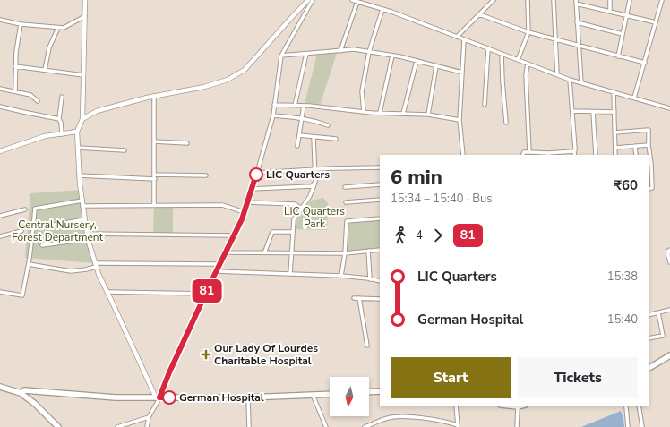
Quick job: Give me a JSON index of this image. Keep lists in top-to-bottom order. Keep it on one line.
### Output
{"parks":["LIC Quarters Park","Central Nursery, Forest Department"],"places":{"other":["LIC Quarters","German Hospital"],"health":["Our Lady Of Lourdes Charitable Hospital"]},"lines":["bus line 81"],"north":"bottom","page":{"on_map":"81","heading":["6 min","15:34 – 15:40 · Bus","₹60"],"legs":["4","81"],"list":[{"name":"LIC Quarters","value":"15:38"},{"name":"German Hospital","value":"15:40"}],"buttons":["Start","Tickets"]}}
